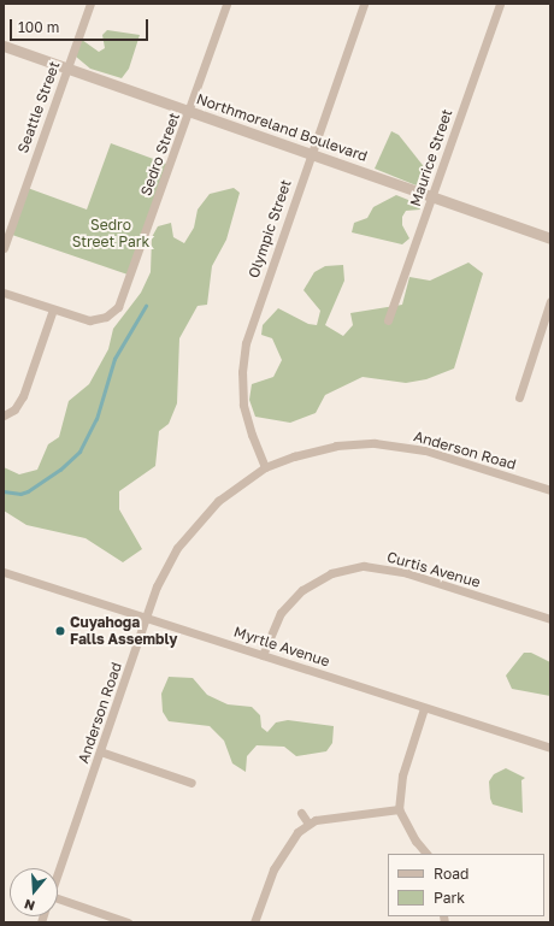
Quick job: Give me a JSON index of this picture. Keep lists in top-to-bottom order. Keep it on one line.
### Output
{"streets":{"street":["Seattle Street","Northmoreland Boulevard","Sedro Street","Maurice Street","Olympic Street","Anderson Road","Curtis Avenue","Myrtle Avenue"]},"crossings":[["Seattle Street","Northmoreland Boulevard"],["Northmoreland Boulevard","Sedro Street"],["Northmoreland Boulevard","Maurice Street"],["Northmoreland Boulevard","Olympic Street"],["Olympic Street","Anderson Road"],["Anderson Road","Myrtle Avenue"],["Curtis Avenue","Myrtle Avenue"]],"parks":["Sedro Street Park"],"places":["Cuyahoga Falls Assembly"],"legend":["Road","Park"],"scale_bar":"100 m","north":"bottom"}
